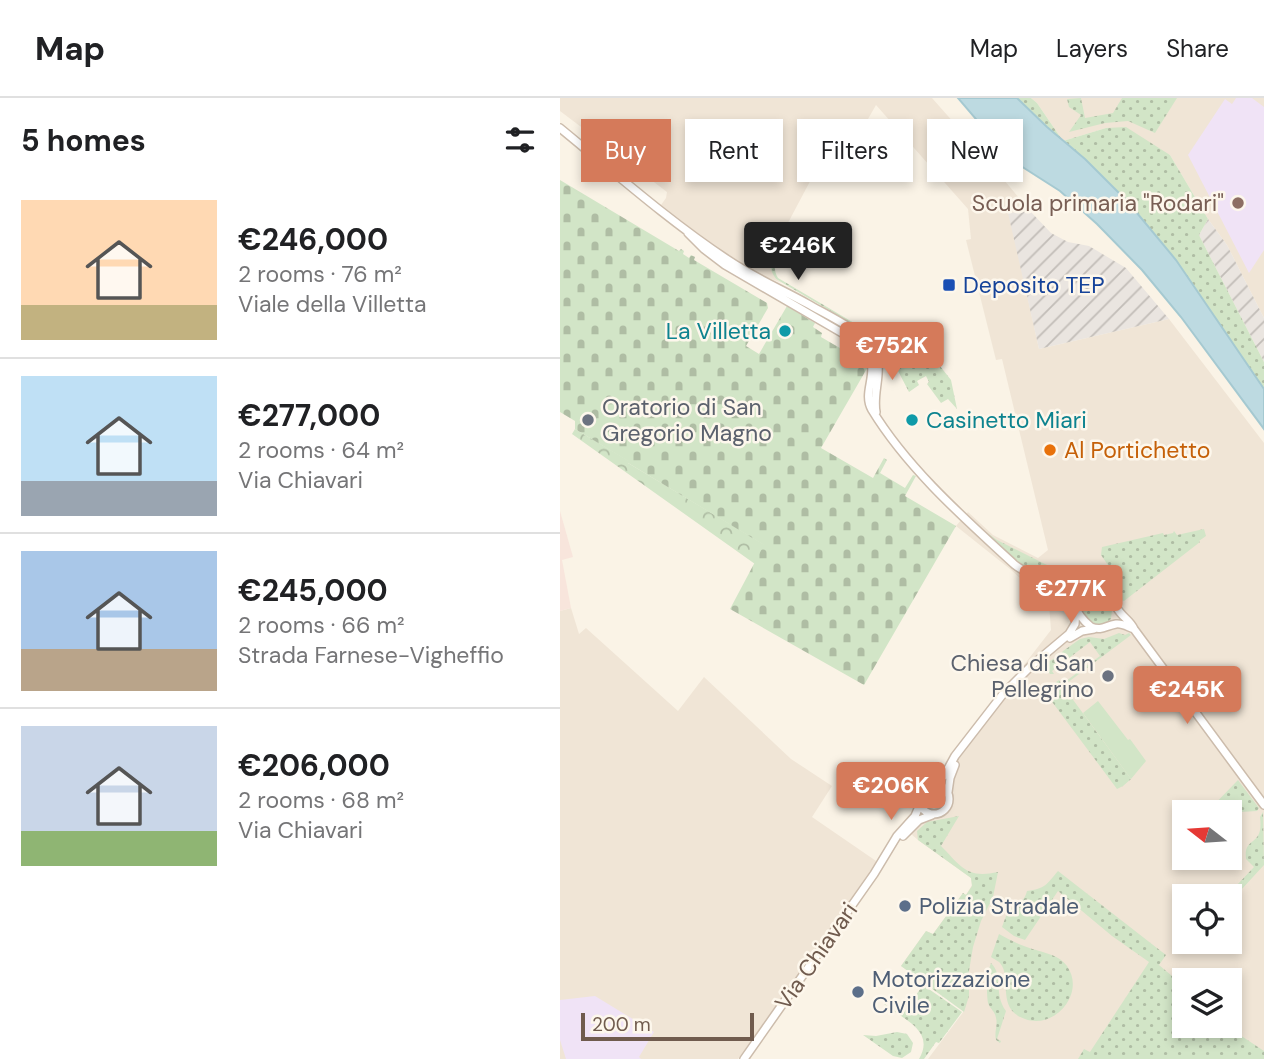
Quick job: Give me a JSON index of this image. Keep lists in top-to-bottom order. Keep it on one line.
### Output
{"streets":{"street":["Via Chiavari"]},"places":{"other":["Scuola primaria \"Rodari\"","La Villetta","Oratorio di San Gregorio Magno","Casinetto Miari","Al Portichetto","Chiesa di San Pellegrino","Polizia Stradale","Motorizzazione Civile"],"transit":["Deposito TEP"]},"scale_bar":"200 m","north":"left","page":{"header":"Map","nav":["Map","Layers","Share"],"heading":"5 homes","chip":["Buy","Rent","Filters","New"],"list":[{"name":"€246,000","note":"2 rooms · 76 m² · Viale della Villetta"},{"name":"€277,000","note":"2 rooms · 64 m² · Via Chiavari"},{"name":"€245,000","note":"2 rooms · 66 m² · Strada Farnese-Vigheffio"},{"name":"€206,000","note":"2 rooms · 68 m² · Via Chiavari"}],"price":["€246K","€752K","€277K","€245K","€206K"],"scale":"200 m"}}
